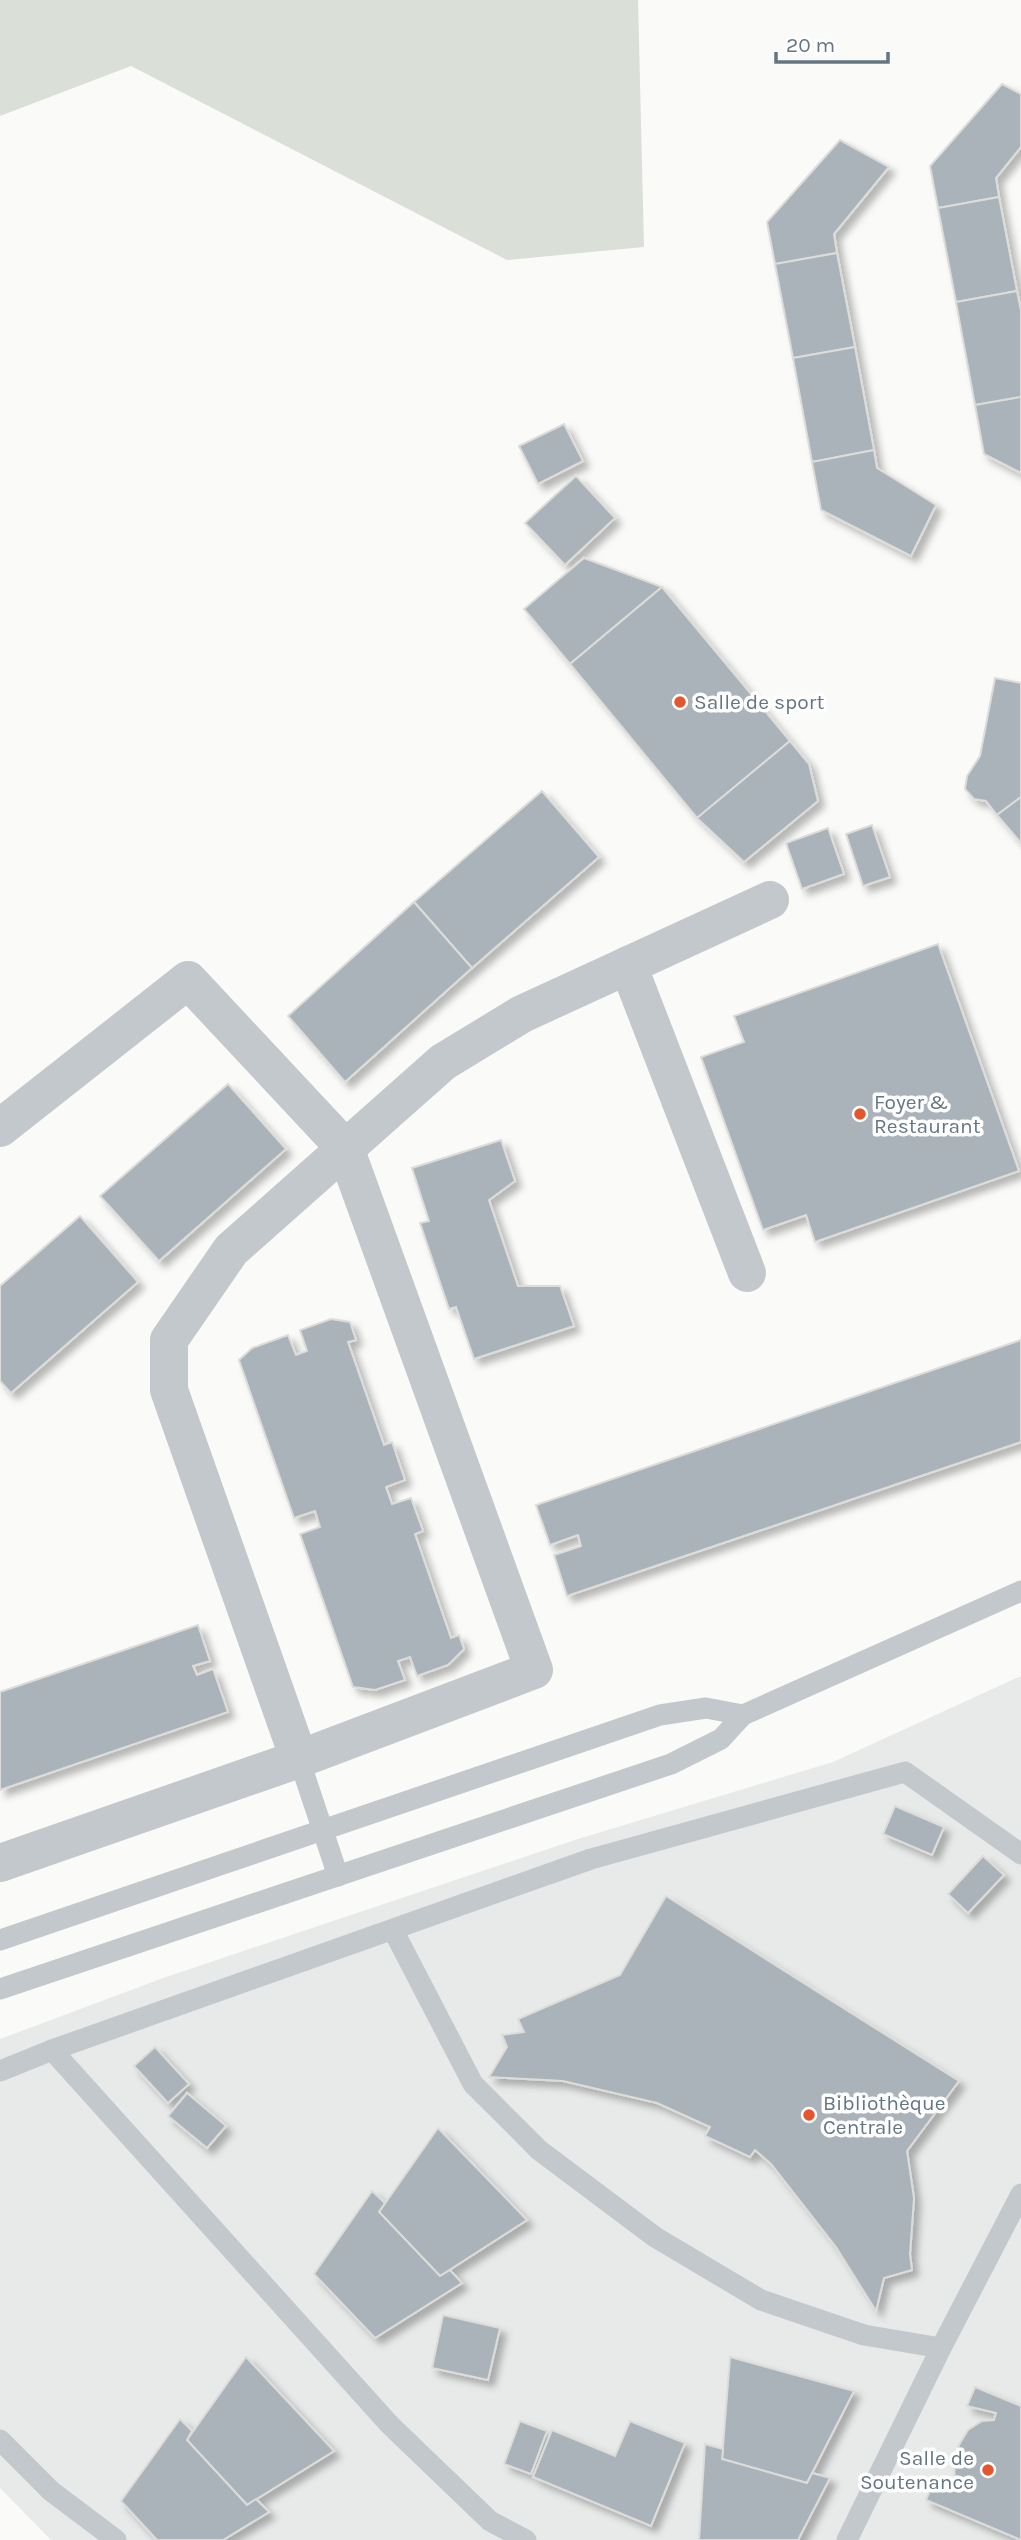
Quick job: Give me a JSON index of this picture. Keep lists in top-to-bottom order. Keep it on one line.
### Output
{"places":["Salle de sport","Foyer & Restaurant","Bibliothèque Centrale","Salle de Soutenance"],"scale_bar":"20 m"}
